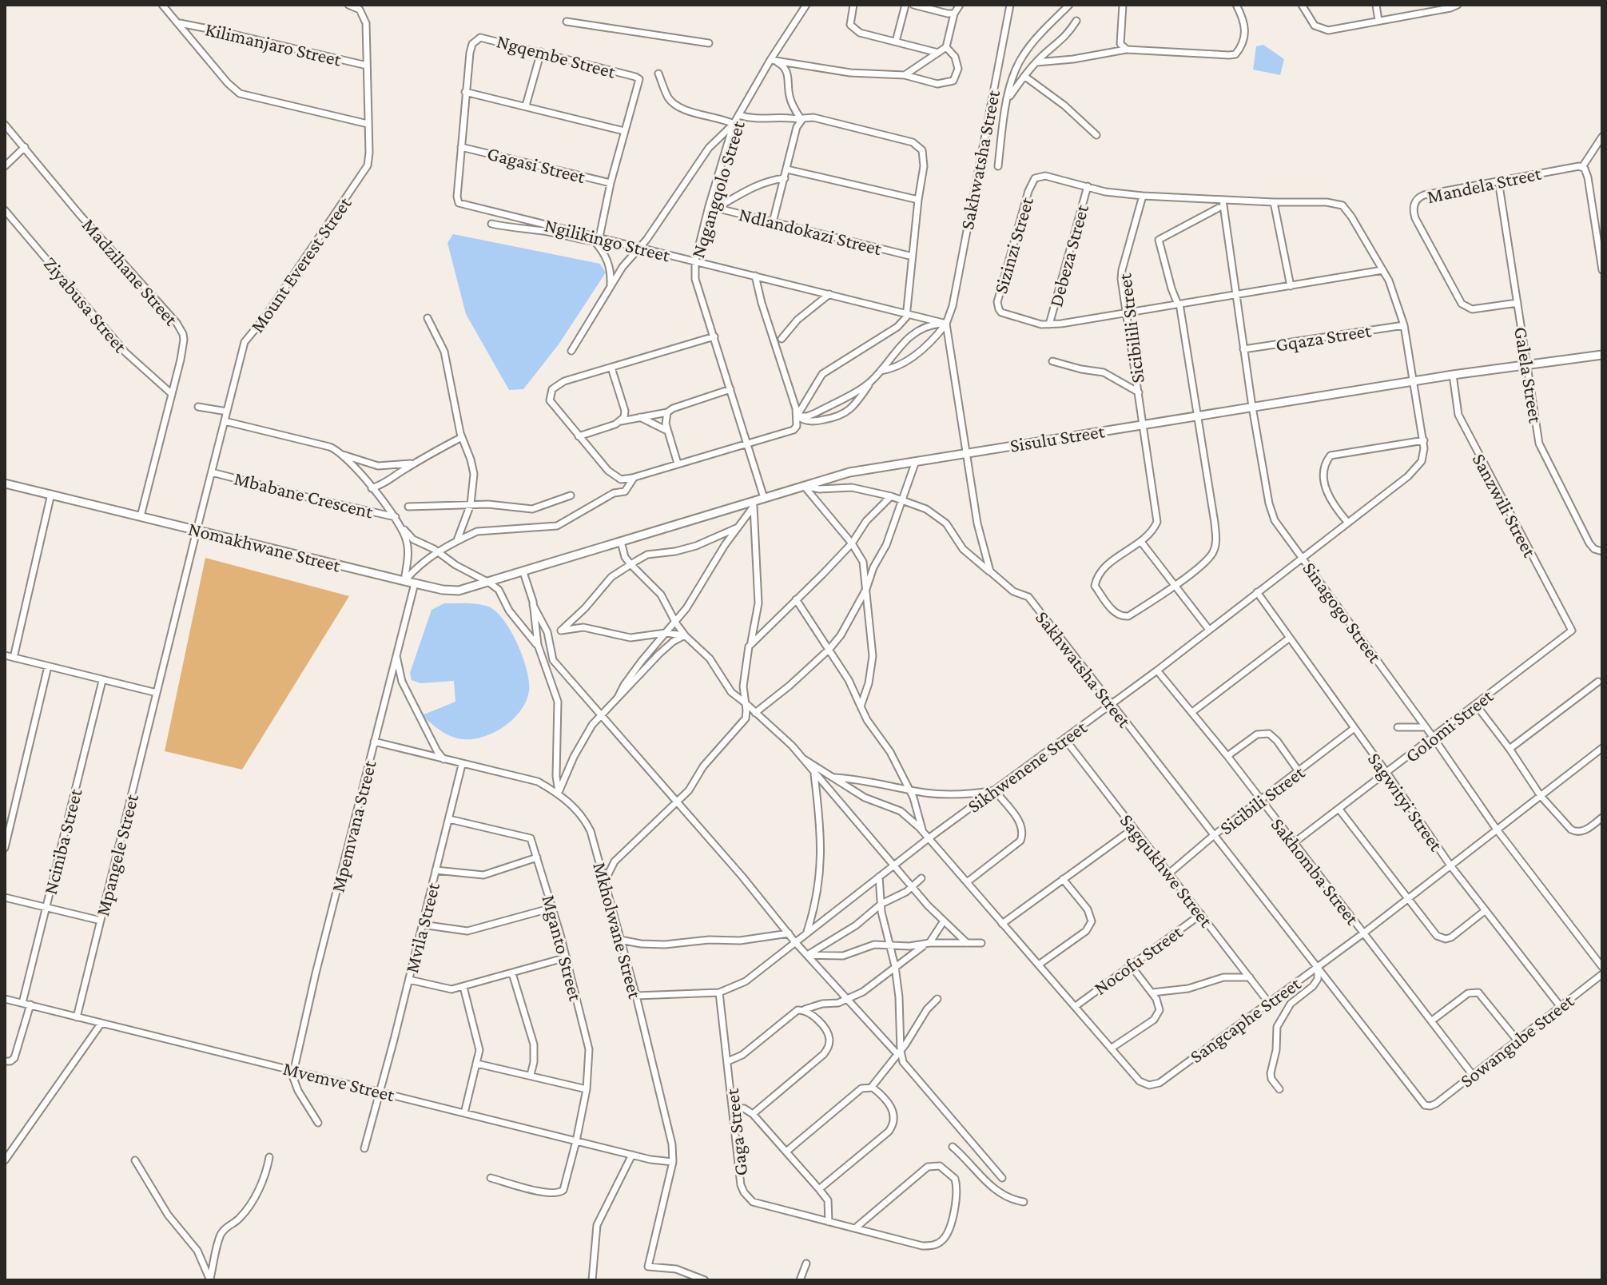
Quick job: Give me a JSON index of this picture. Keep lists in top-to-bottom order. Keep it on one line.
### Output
{"streets":{"street":["Kilimanjaro Street","Ngqembe Street","Sakhwatsha Street","Gagasi Street","Mandela Street","Nqgangqolo Street","Ndlandokazi Street","Ngilikingo Street","Sizinzi Street","Debeza Street","Mount Everest Street","Madzihane Street","Ziyabusa Street","Sicibilili Street","Gqaza Street","Galela Street","Sisulu Street","Mbabane Crescent","Sanzwili Street","Nomakhwane Street","Sinagogo Street","Golomi Street","Sikhwenene Street","Sicibili Street","Sagwityi Street","Mpemvana Street","Nciniba Street","Mpangele Street","Sagqukhwe Street","Sakhomba Street","Mvila Street","Mkholwane Street","Mganto Street","Nocofu Street","Sangcaphe Street","Sowangube Street","Mvemve Street","Gaga Street"]},"crossings":[["Kilimanjaro Street","Mount Everest Street"],["Ngqembe Street","Gagasi Street"],["Ngqembe Street","Ngilikingo Street"],["Sakhwatsha Street","Ngilikingo Street"],["Sakhwatsha Street","Sisulu Street"],["Sakhwatsha Street","Sikhwenene Street"],["Sakhwatsha Street","Sicibili Street"],["Sakhwatsha Street","Sangcaphe Street"],["Sakhwatsha Street","Sowangube Street"],["Mandela Street","Galela Street"],["Nqgangqolo Street","Ndlandokazi Street"],["Nqgangqolo Street","Ngilikingo Street"],["Nqgangqolo Street","Sisulu Street"],["Sizinzi Street","Debeza Street"],["Sizinzi Street","Sicibilili Street"],["Sizinzi Street","Gqaza Street"],["Sizinzi Street","Sisulu Street"],["Sizinzi Street","Sinagogo Street"],["Sizinzi Street","Sikhwenene Street"],["Mount Everest Street","Mbabane Crescent"],["Mount Everest Street","Nomakhwane Street"],["Mount Everest Street","Mpangele Street"],["Madzihane Street","Ziyabusa Street"],["Madzihane Street","Nomakhwane Street"],["Sicibilili Street","Sisulu Street"],["Gqaza Street","Sinagogo Street"],["Galela Street","Sisulu Street"],["Sisulu Street","Sanzwili Street"],["Sisulu Street","Nomakhwane Street"],["Sisulu Street","Sinagogo Street"],["Sisulu Street","Sikhwenene Street"],["Mbabane Crescent","Nomakhwane Street"],["Sanzwili Street","Golomi Street"],["Nomakhwane Street","Mpemvana Street"],["Nomakhwane Street","Mpangele Street"],["Sinagogo Street","Golomi Street"],["Sinagogo Street","Sikhwenene Street"],["Sinagogo Street","Sangcaphe Street"],["Golomi Street","Sagwityi Street"],["Golomi Street","Sakhomba Street"],["Sikhwenene Street","Sagwityi Street"],["Sikhwenene Street","Sagqukhwe Street"],["Sikhwenene Street","Sakhomba Street"],["Sikhwenene Street","Mkholwane Street"],["Sikhwenene Street","Sangcaphe Street"],["Sikhwenene Street","Gaga Street"],["Sicibili Street","Sagwityi Street"],["Sicibili Street","Sagqukhwe Street"],["Sicibili Street","Sakhomba Street"],["Sagwityi Street","Sangcaphe Street"],["Sagwityi Street","Sowangube Street"],["Mpemvana Street","Mkholwane Street"],["Mpemvana Street","Mvemve Street"],["Nciniba Street","Mvemve Street"],["Mpangele Street","Mvemve Street"],["Sagqukhwe Street","Nocofu Street"],["Sagqukhwe Street","Sangcaphe Street"],["Sakhomba Street","Sangcaphe Street"],["Sakhomba Street","Sowangube Street"],["Mvila Street","Mkholwane Street"],["Mvila Street","Mganto Street"],["Mvila Street","Mvemve Street"],["Mkholwane Street","Mvemve Street"],["Mganto Street","Mvemve Street"],["Nocofu Street","Sangcaphe Street"]]}
